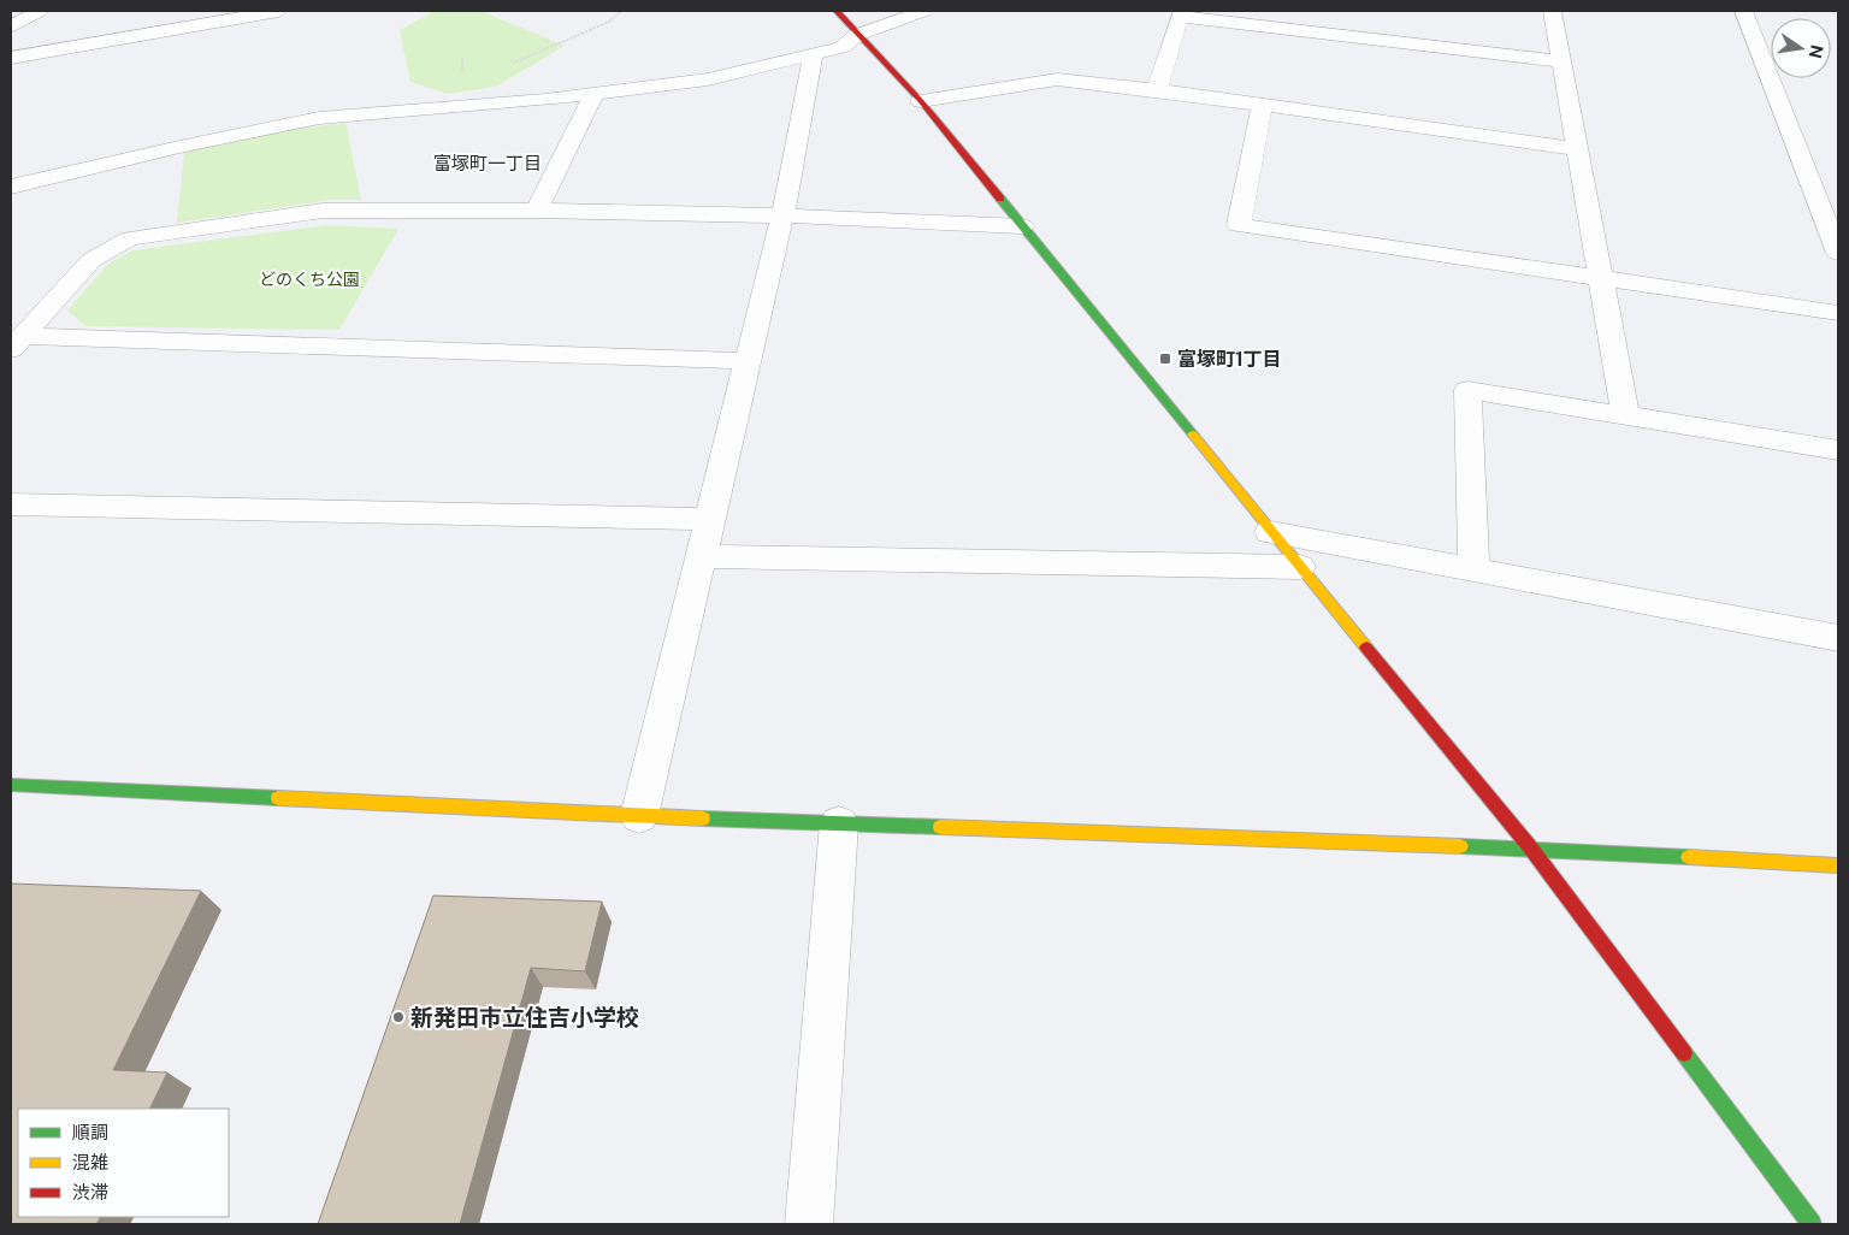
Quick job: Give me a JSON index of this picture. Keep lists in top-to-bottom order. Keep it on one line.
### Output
{"districts":["富塚町一丁目"],"parks":["どのくち公園"],"places":{"transit":["富塚町1丁目"],"other":["新発田市立住吉小学校"]},"legend":["順調","混雑","渋滞"],"north":"right"}
